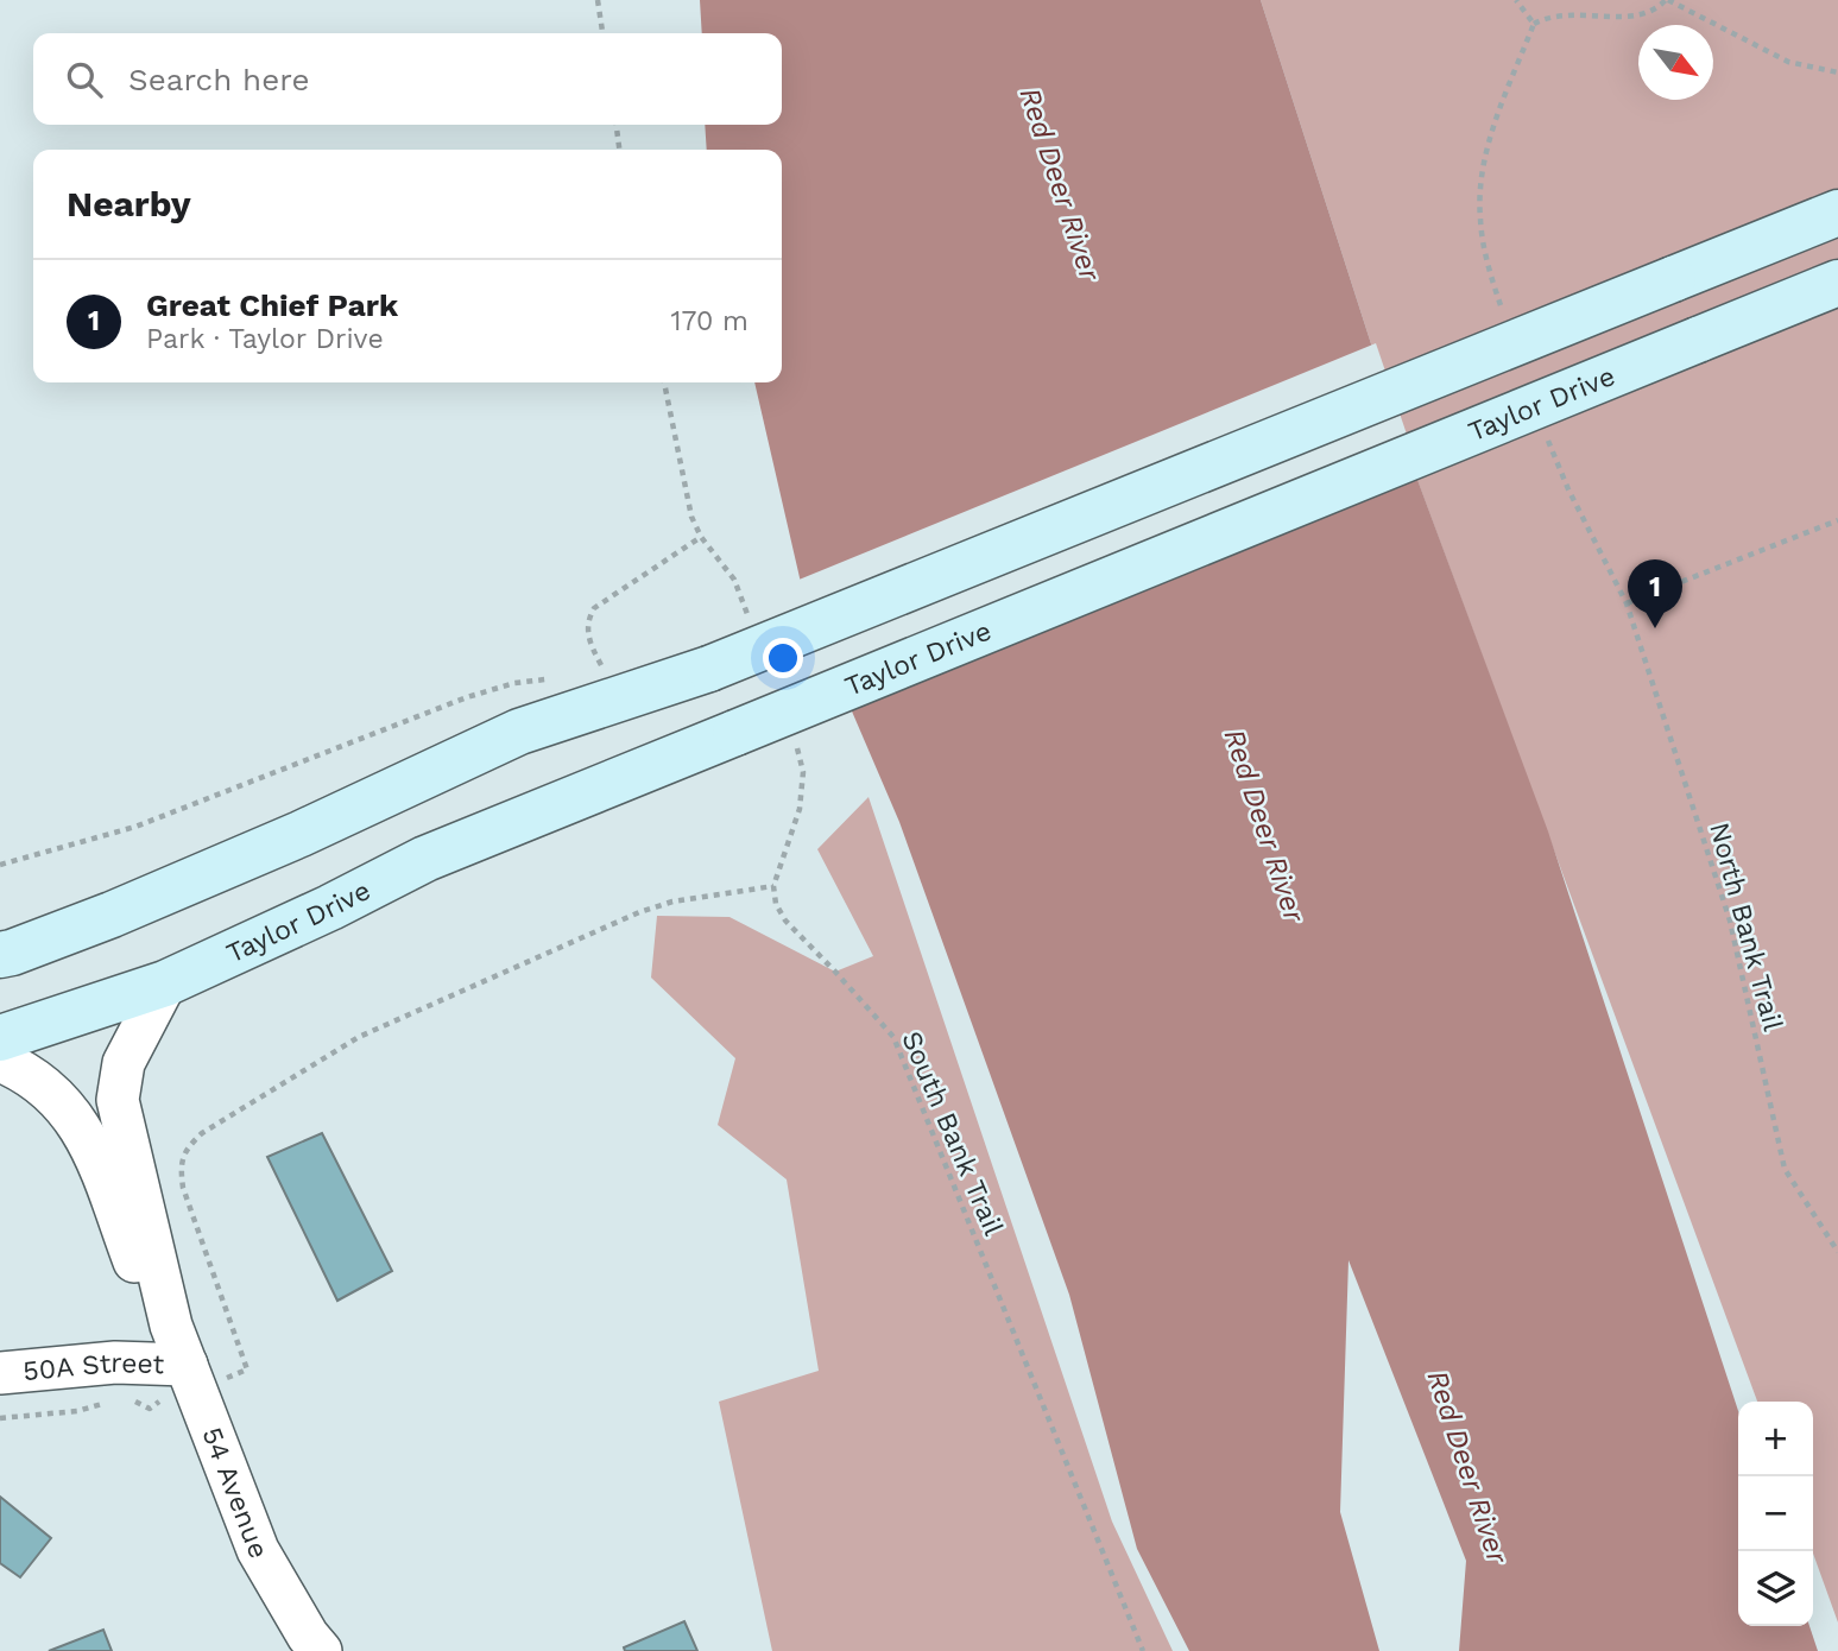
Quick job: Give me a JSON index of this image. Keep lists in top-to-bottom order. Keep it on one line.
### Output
{"streets":{"main road":["Taylor Drive"],"street":["50A Street","54 Avenue"],"path":["North Bank Trail","South Bank Trail"]},"crossings":[["50A Street","54 Avenue"]],"water":["Red Deer River"],"north":"bottom right","page":{"search":"Search here","heading":"Nearby","list":[{"mark":"1","name":"Great Chief Park","note":"Park · Taylor Drive","value":"170 m"}],"pins":"1","map_buttons":["+","−"]}}
